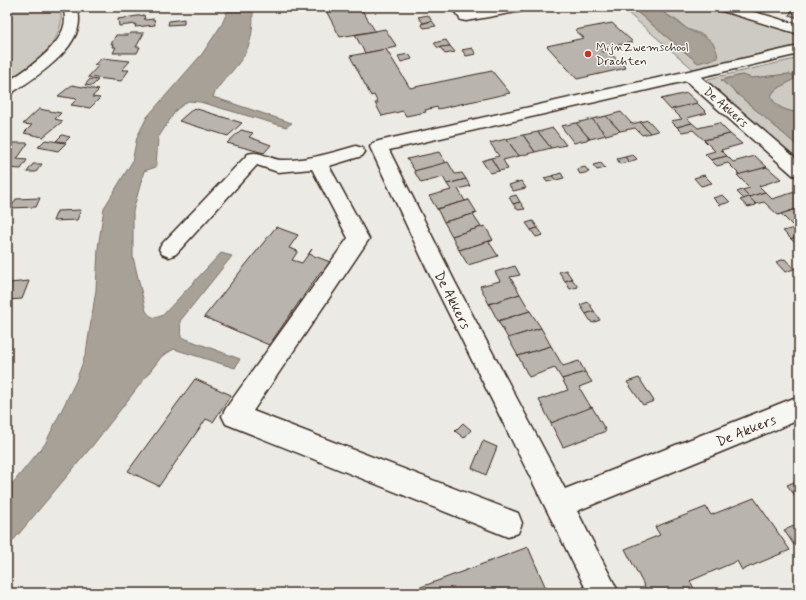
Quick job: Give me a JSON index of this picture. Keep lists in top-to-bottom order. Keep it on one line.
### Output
{"streets":{"street":["De Akkers"]},"places":["MijnZwemschool Drachten"]}
